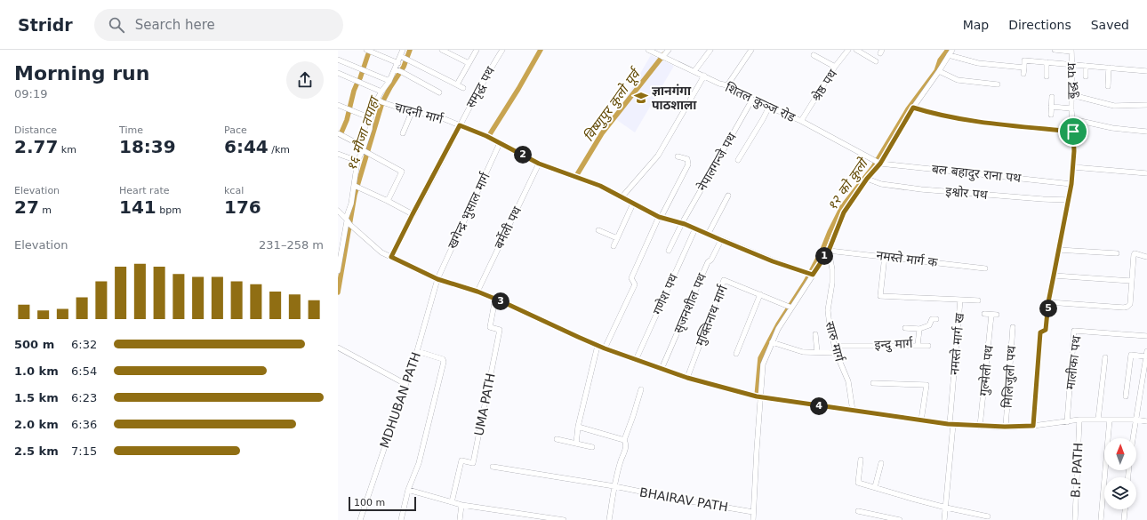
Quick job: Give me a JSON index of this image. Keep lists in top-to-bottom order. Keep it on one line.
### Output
{"streets":{"street":["बुद्ध पथ","श्रेष्ठ पथ","समृद्ध पथ","शितल कुञ्ज रोड","चादनी मार्ग","नेपालगन्जे पथ","बल बहादुर राना पथ","इश्वोर पथ","खगेन्द्र भुसाल मार्ग","बर्मेली पथ","नमस्ते मार्ग क","गणेश पथ","सृजनशील पथ","मुक्तिनाथ मार्ग","सारु मार्ग","इन्दु मार्ग","नमस्ते मार्ग ख","मालीका पथ","गुल्मेली पथ","मिलिजुली पथ","MDHUBAN PATH","UMA PATH","B.P PATH","BHAIRAV PATH"]},"crossings":[["बुद्ध पथ","बल बहादुर राना पथ"],["बुद्ध पथ","इश्वोर पथ"],["श्रेष्ठ पथ","शितल कुञ्ज रोड"],["समृद्ध पथ","चादनी मार्ग"],["शितल कुञ्ज रोड","नेपालगन्जे पथ"],["शितल कुञ्ज रोड","बल बहादुर राना पथ"],["चादनी मार्ग","नेपालगन्जे पथ"],["चादनी मार्ग","खगेन्द्र भुसाल मार्ग"],["चादनी मार्ग","बर्मेली पथ"],["चादनी मार्ग","गणेश पथ"],["चादनी मार्ग","सृजनशील पथ"],["खगेन्द्र भुसाल मार्ग","MDHUBAN PATH"],["नमस्ते मार्ग क","सारु मार्ग"],["नमस्ते मार्ग क","नमस्ते मार्ग ख"],["सारु मार्ग","इन्दु मार्ग"]],"water":["विष्णुपुर कुलो पूर्व","१६ मौजा तपाहा","१२ को कुलो"],"places":{"school or university":["ज्ञानगंगा पाठशाला"]},"scale_bar":"100 m","north":"top","page":{"header":"Stridr","search":"Search here","nav":["Map","Directions","Saved"],"heading":["Morning run","09:19"],"stats":[["Distance","2.77 km"],["Time","18:39"],["Pace","6:44 /km"],["Elevation","27 m"],["Heart rate","141 bpm"],["kcal","176"]],"pins":["2","1","3","5","4"],"chart":["Elevation","231–258 m"],"list":[{"name":"500 m","note":"6:32"},{"name":"1.0 km","note":"6:54"},{"name":"1.5 km","note":"6:23"},{"name":"2.0 km","note":"6:36"},{"name":"2.5 km","note":"7:15"}],"scale":"100 m"}}
